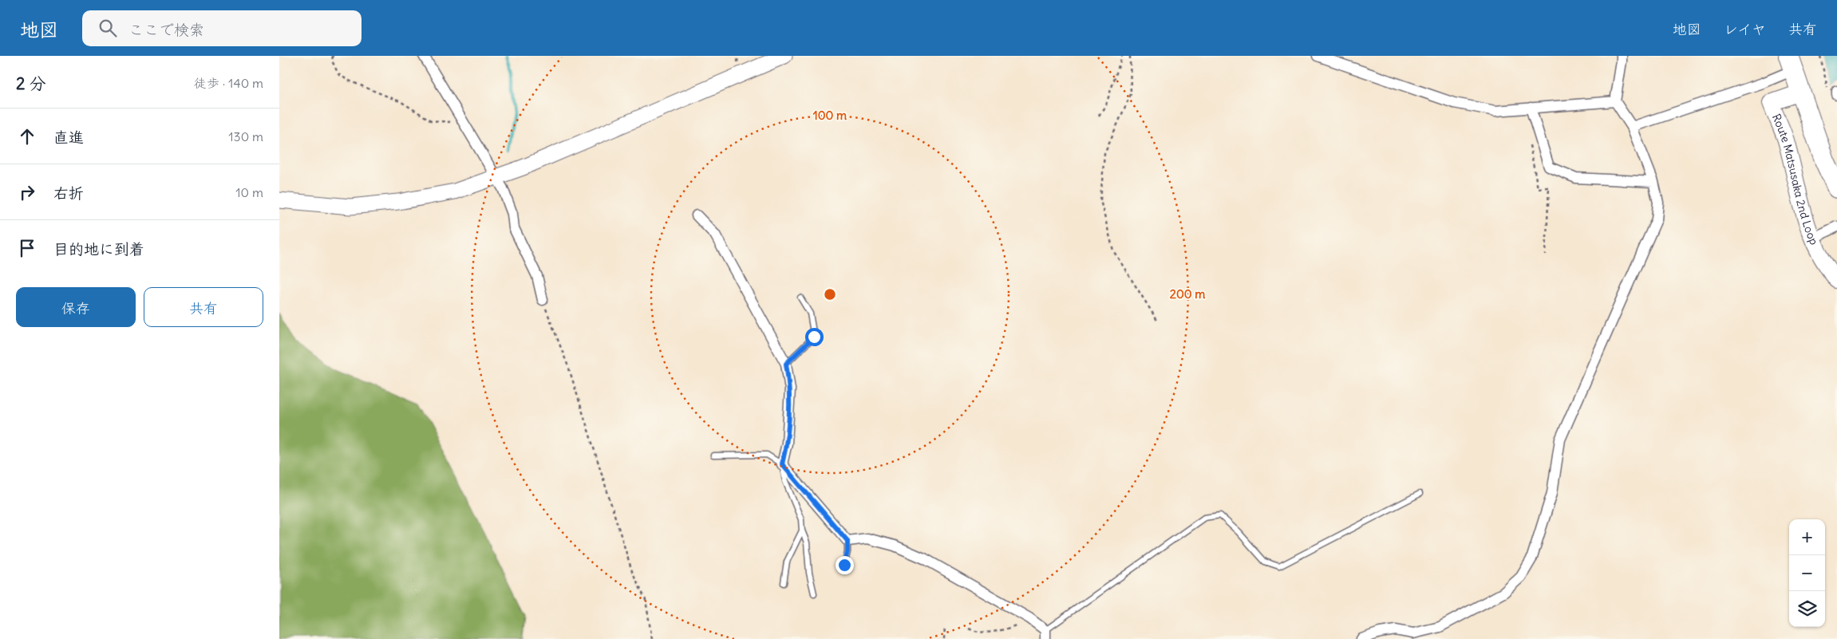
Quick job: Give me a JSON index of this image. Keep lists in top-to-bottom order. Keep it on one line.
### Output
{"streets":{"main road":["Route Matsusaka 2nd Loop"]},"page":{"header":"地図","search":"ここで検索","nav":["地図","レイヤ","共有"],"heading":["2 分","徒歩 · 140 m"],"list":[["直進","130 m"],["右折","10 m"],"目的地に到着"],"buttons":["保存","共有"],"map_buttons":["+","−"]},"rings":["100 m","200 m"]}
